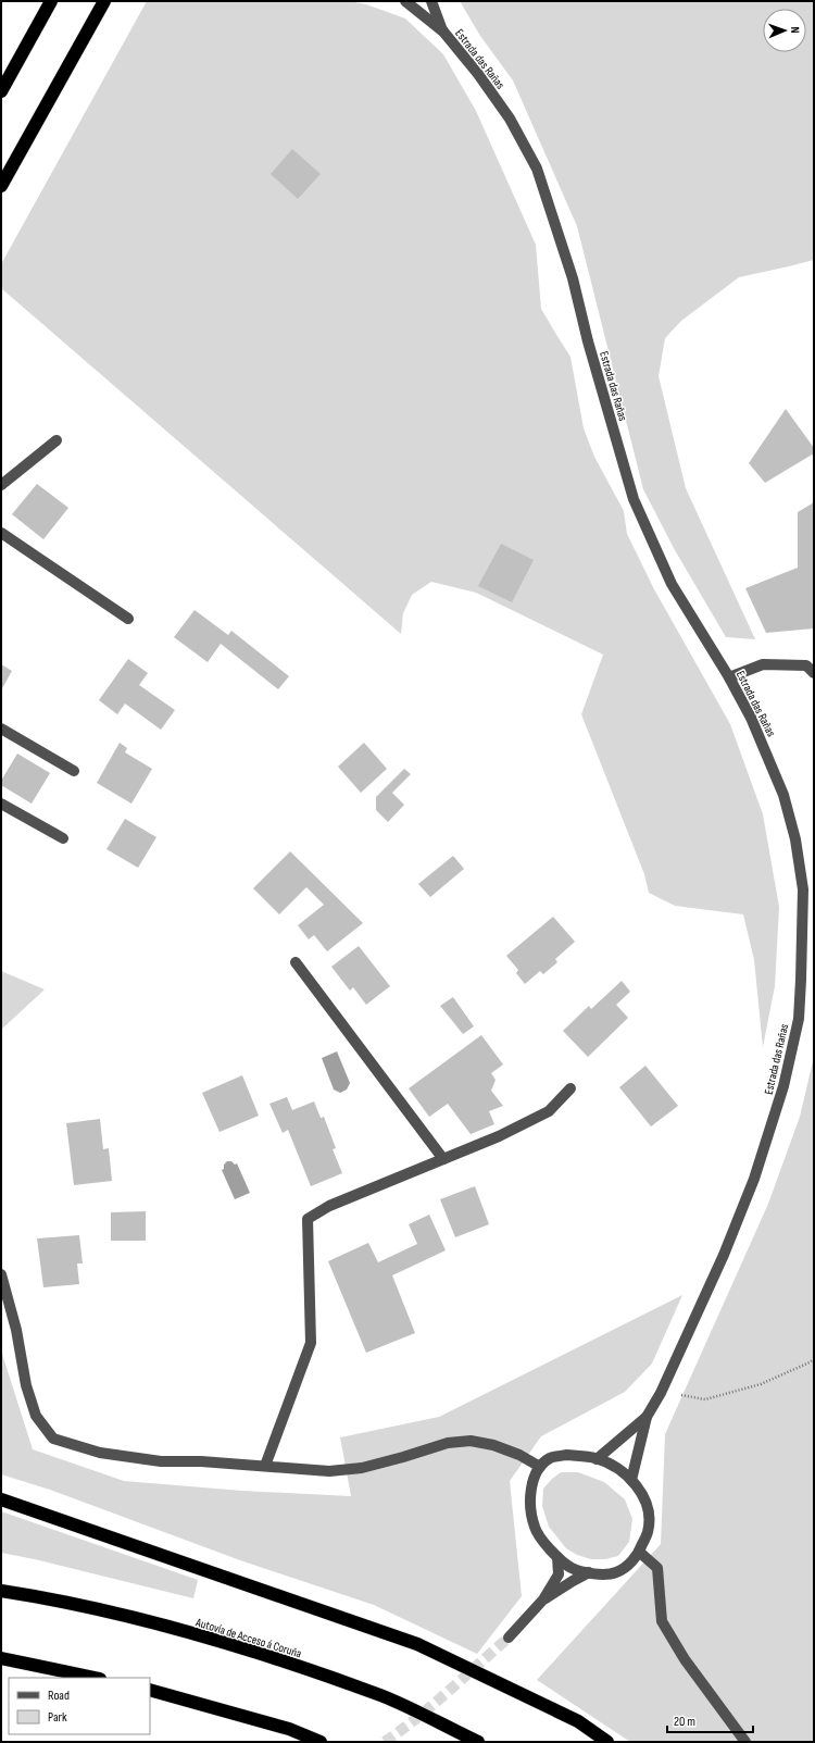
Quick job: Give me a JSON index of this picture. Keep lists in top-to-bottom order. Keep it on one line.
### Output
{"streets":{"highway":["Autovía de Acceso á Coruña"],"street":["Estrada das Rañas"]},"legend":["Road","Park"],"scale_bar":"20 m","north":"right"}
